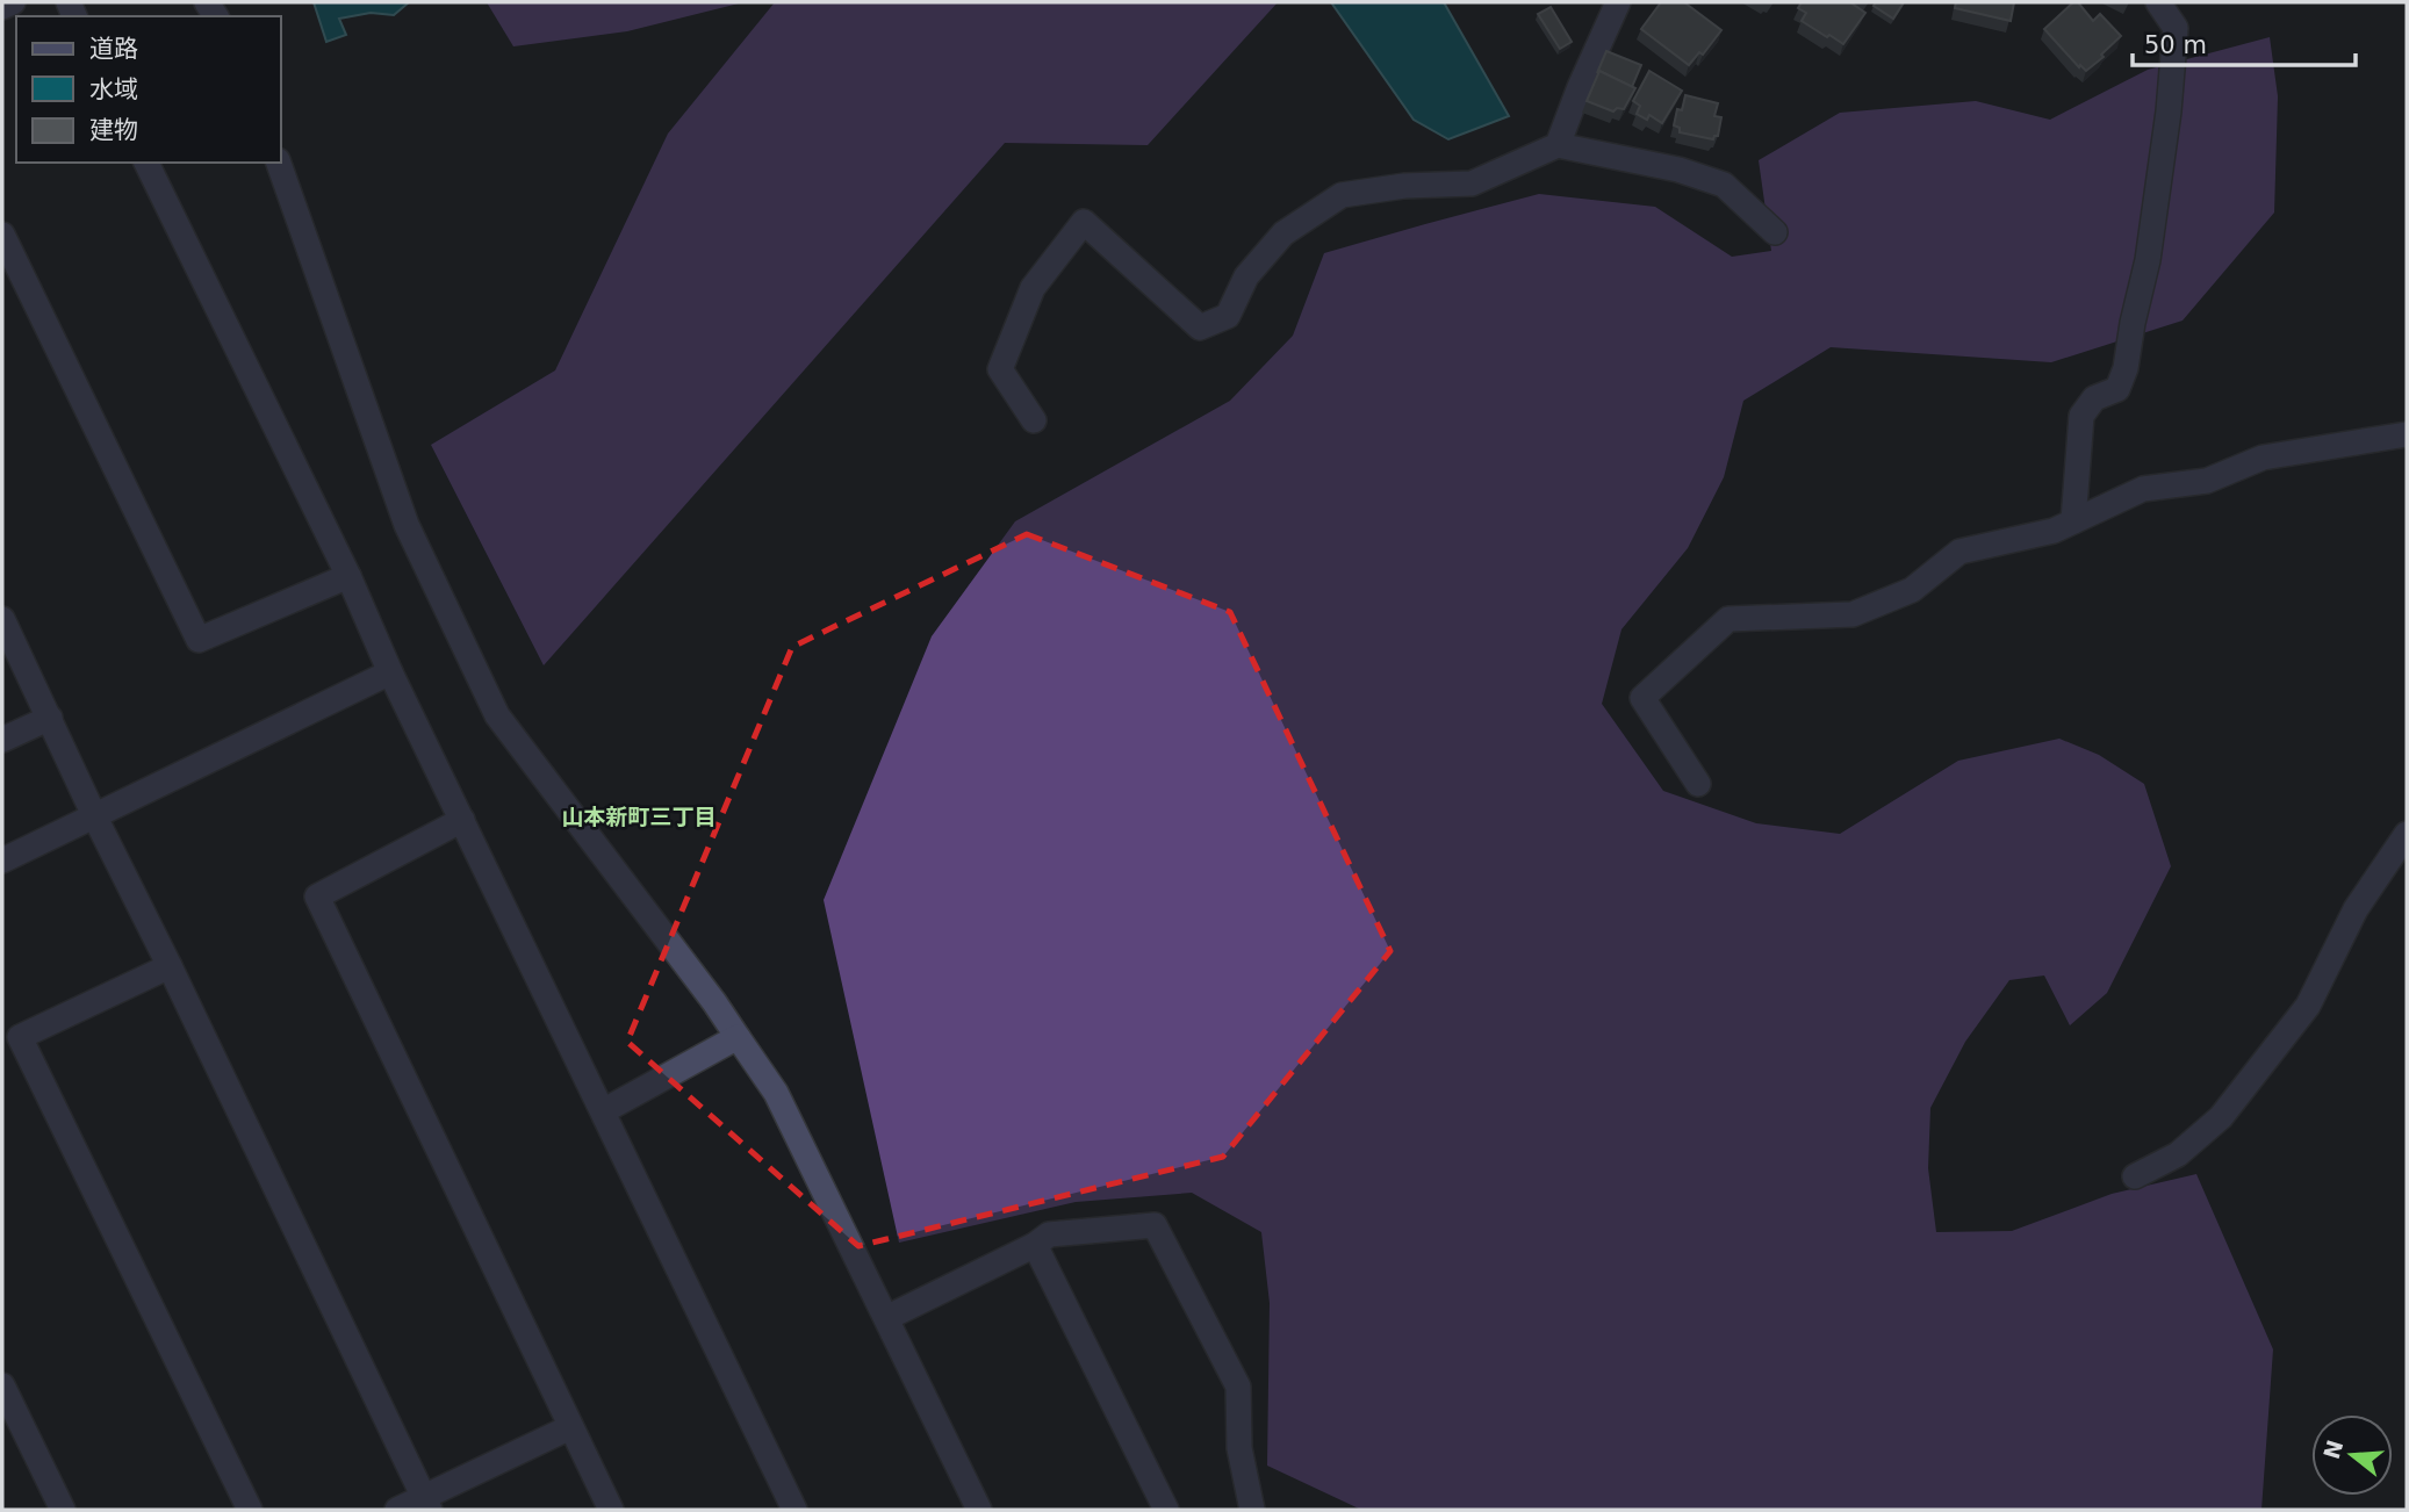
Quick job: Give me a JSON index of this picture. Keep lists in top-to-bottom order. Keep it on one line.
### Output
{"districts":["山本新町三丁目"],"legend":["道路","水域","建物"],"scale_bar":"50 m","north":"left"}
